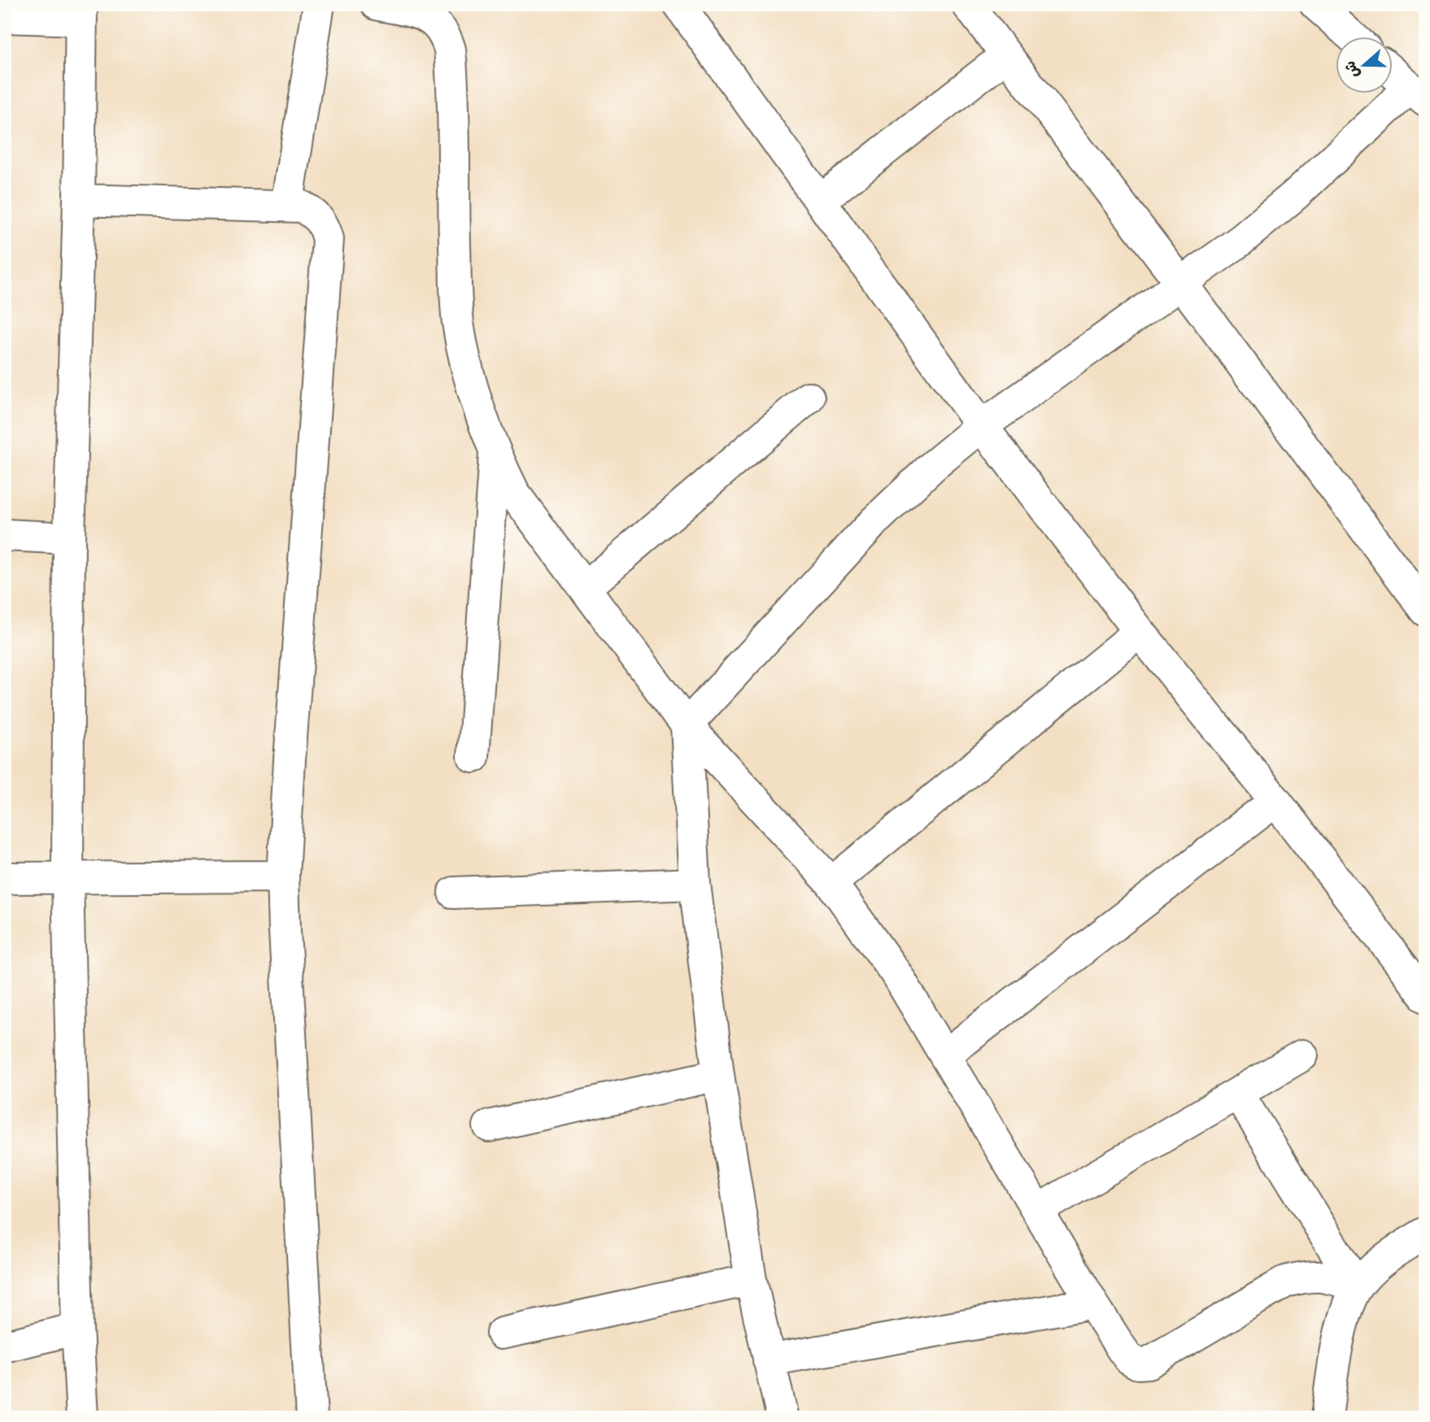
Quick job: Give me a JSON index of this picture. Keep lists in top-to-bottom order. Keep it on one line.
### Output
{"north":"left"}
